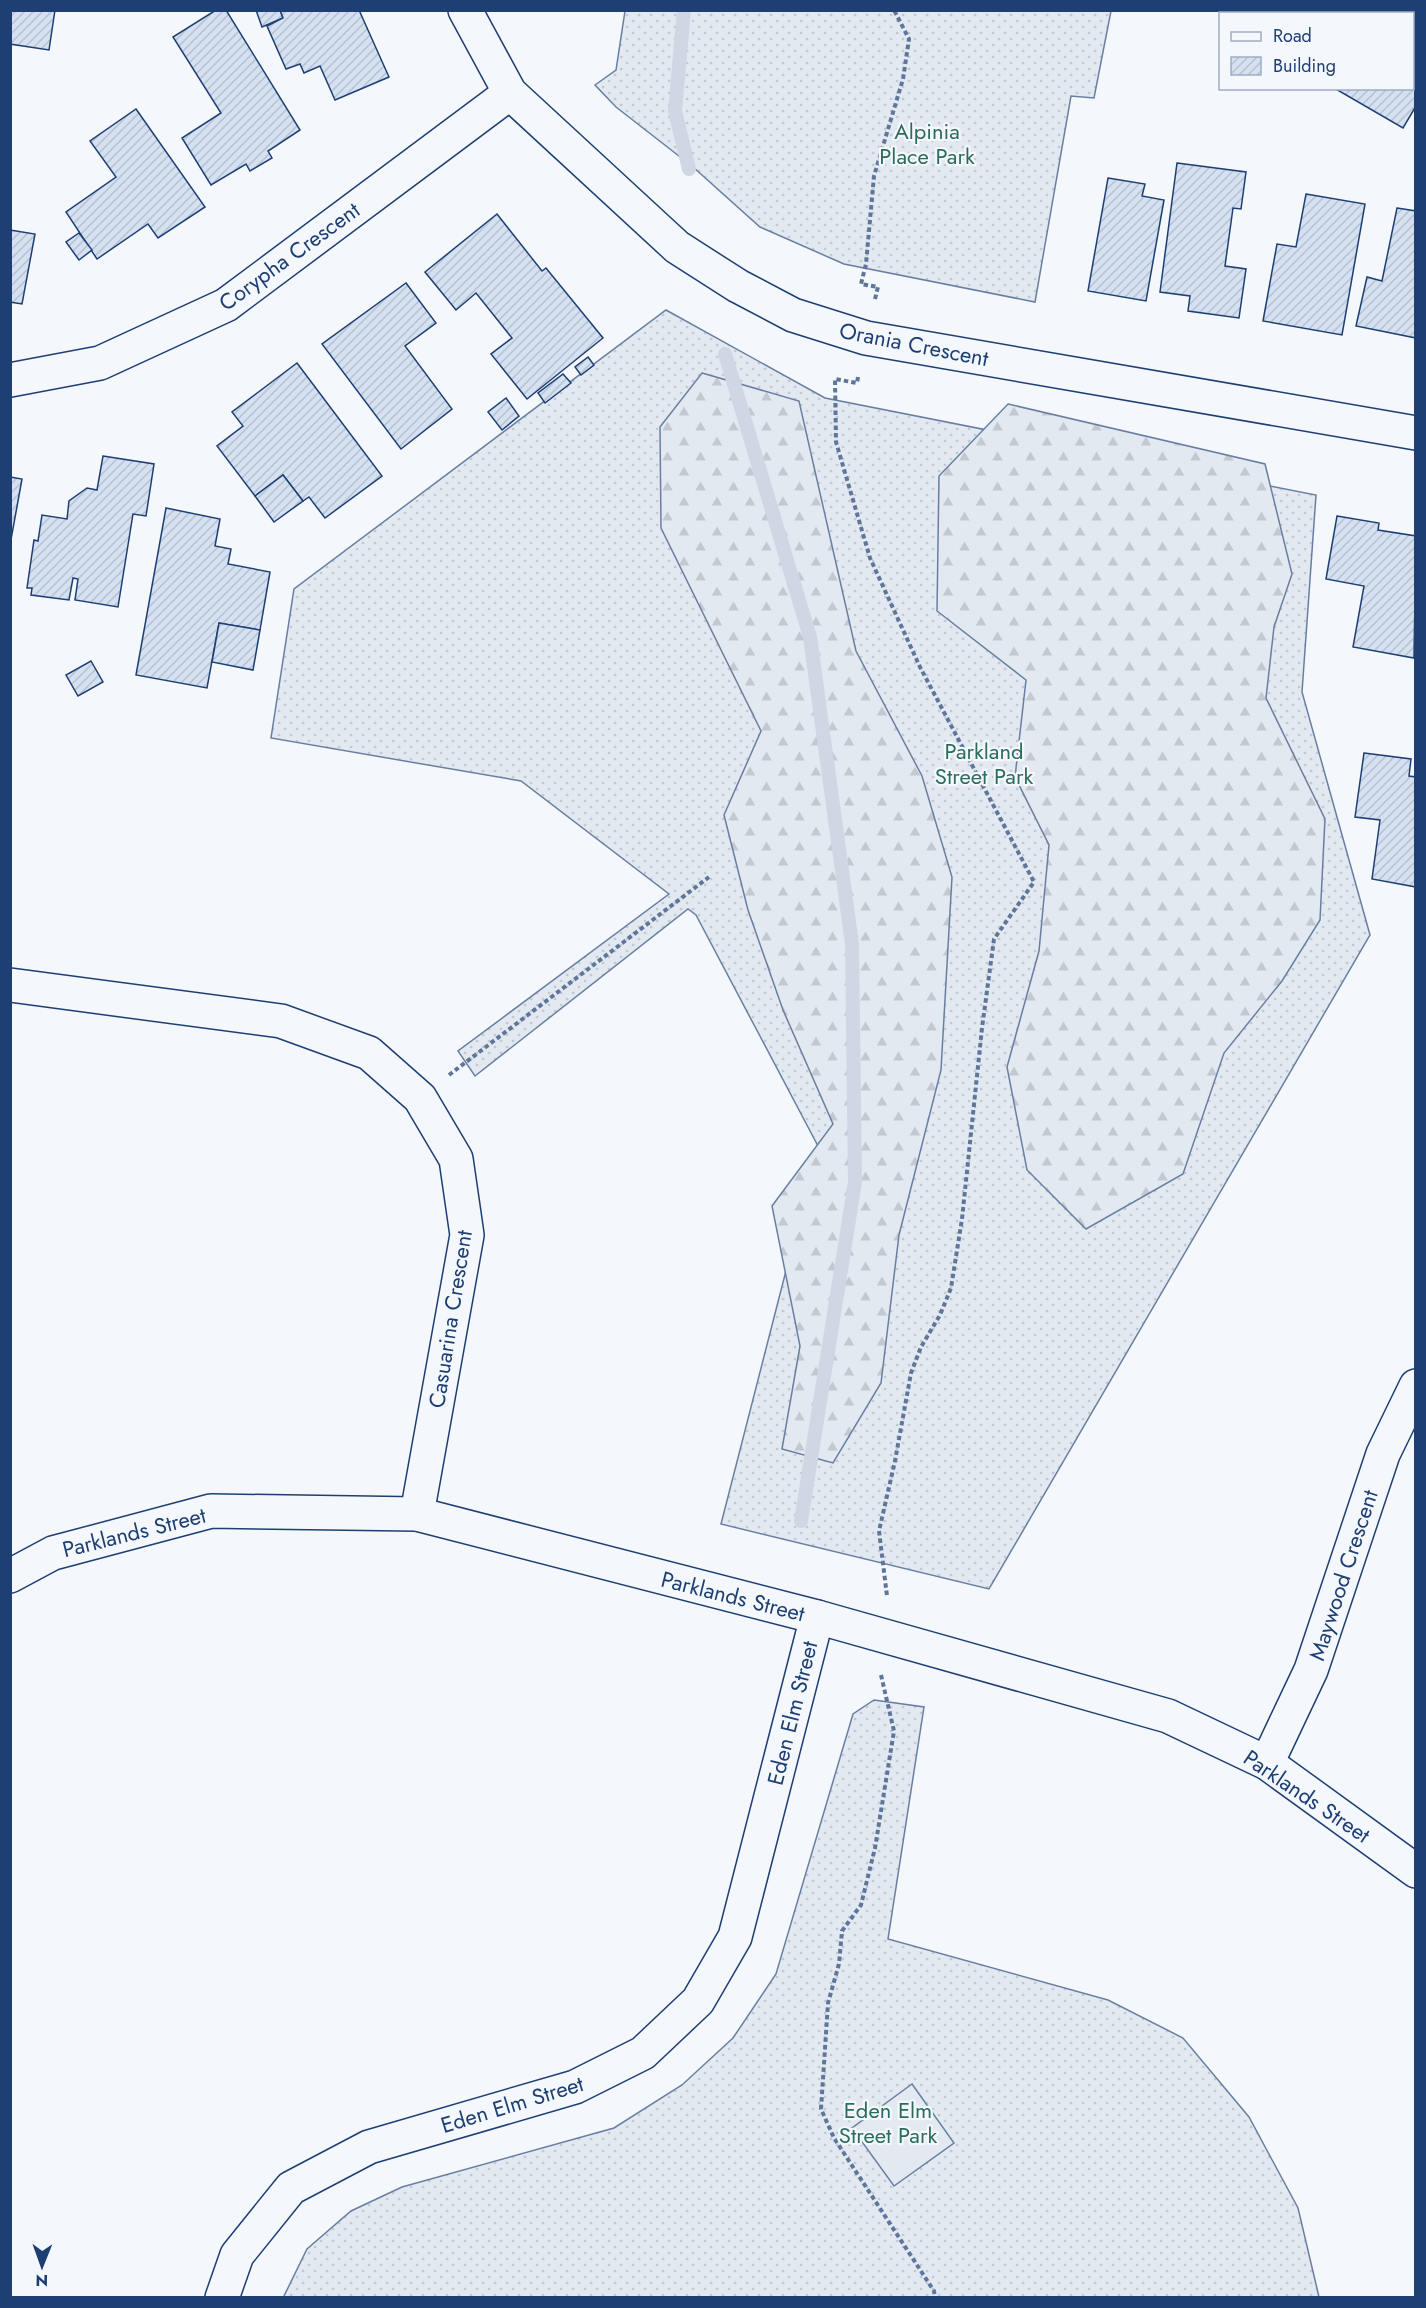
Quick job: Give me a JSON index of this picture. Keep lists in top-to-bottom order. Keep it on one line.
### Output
{"streets":{"street":["Corypha Crescent","Orania Crescent","Casuarina Crescent","Parklands Street","Maywood Crescent","Eden Elm Street"]},"crossings":[["Corypha Crescent","Orania Crescent"],["Casuarina Crescent","Parklands Street"],["Parklands Street","Maywood Crescent"],["Parklands Street","Eden Elm Street"]],"parks":["Alpinia Place Park","Parkland Street Park","Eden Elm Street Park"],"legend":["Road","Building"],"north":"bottom"}
